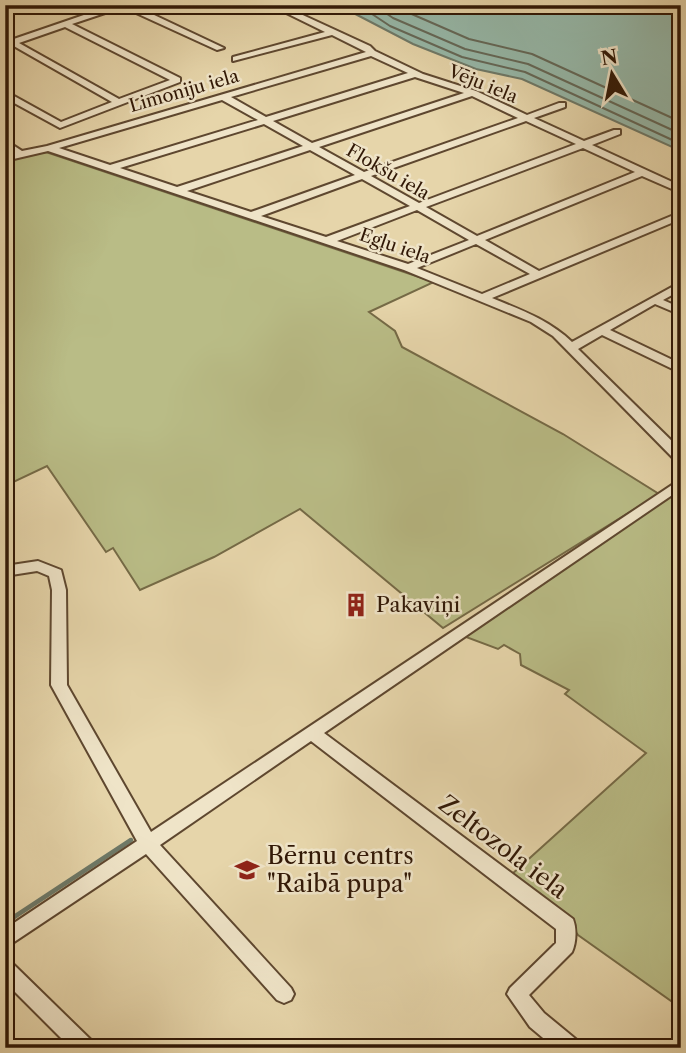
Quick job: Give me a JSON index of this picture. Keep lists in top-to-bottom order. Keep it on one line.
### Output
{"streets":{"street":["Vēju iela","Limoniju iela","Flokšu iela","Egļu iela","Zeltozola iela"]},"crossings":[["Vēju iela","Limoniju iela"],["Limoniju iela","Flokšu iela"],["Limoniju iela","Egļu iela"]],"places":{"building":["Pakaviņi"],"school or university":["Bērnu centrs \"Raibā pupa\""]},"north":"top"}
